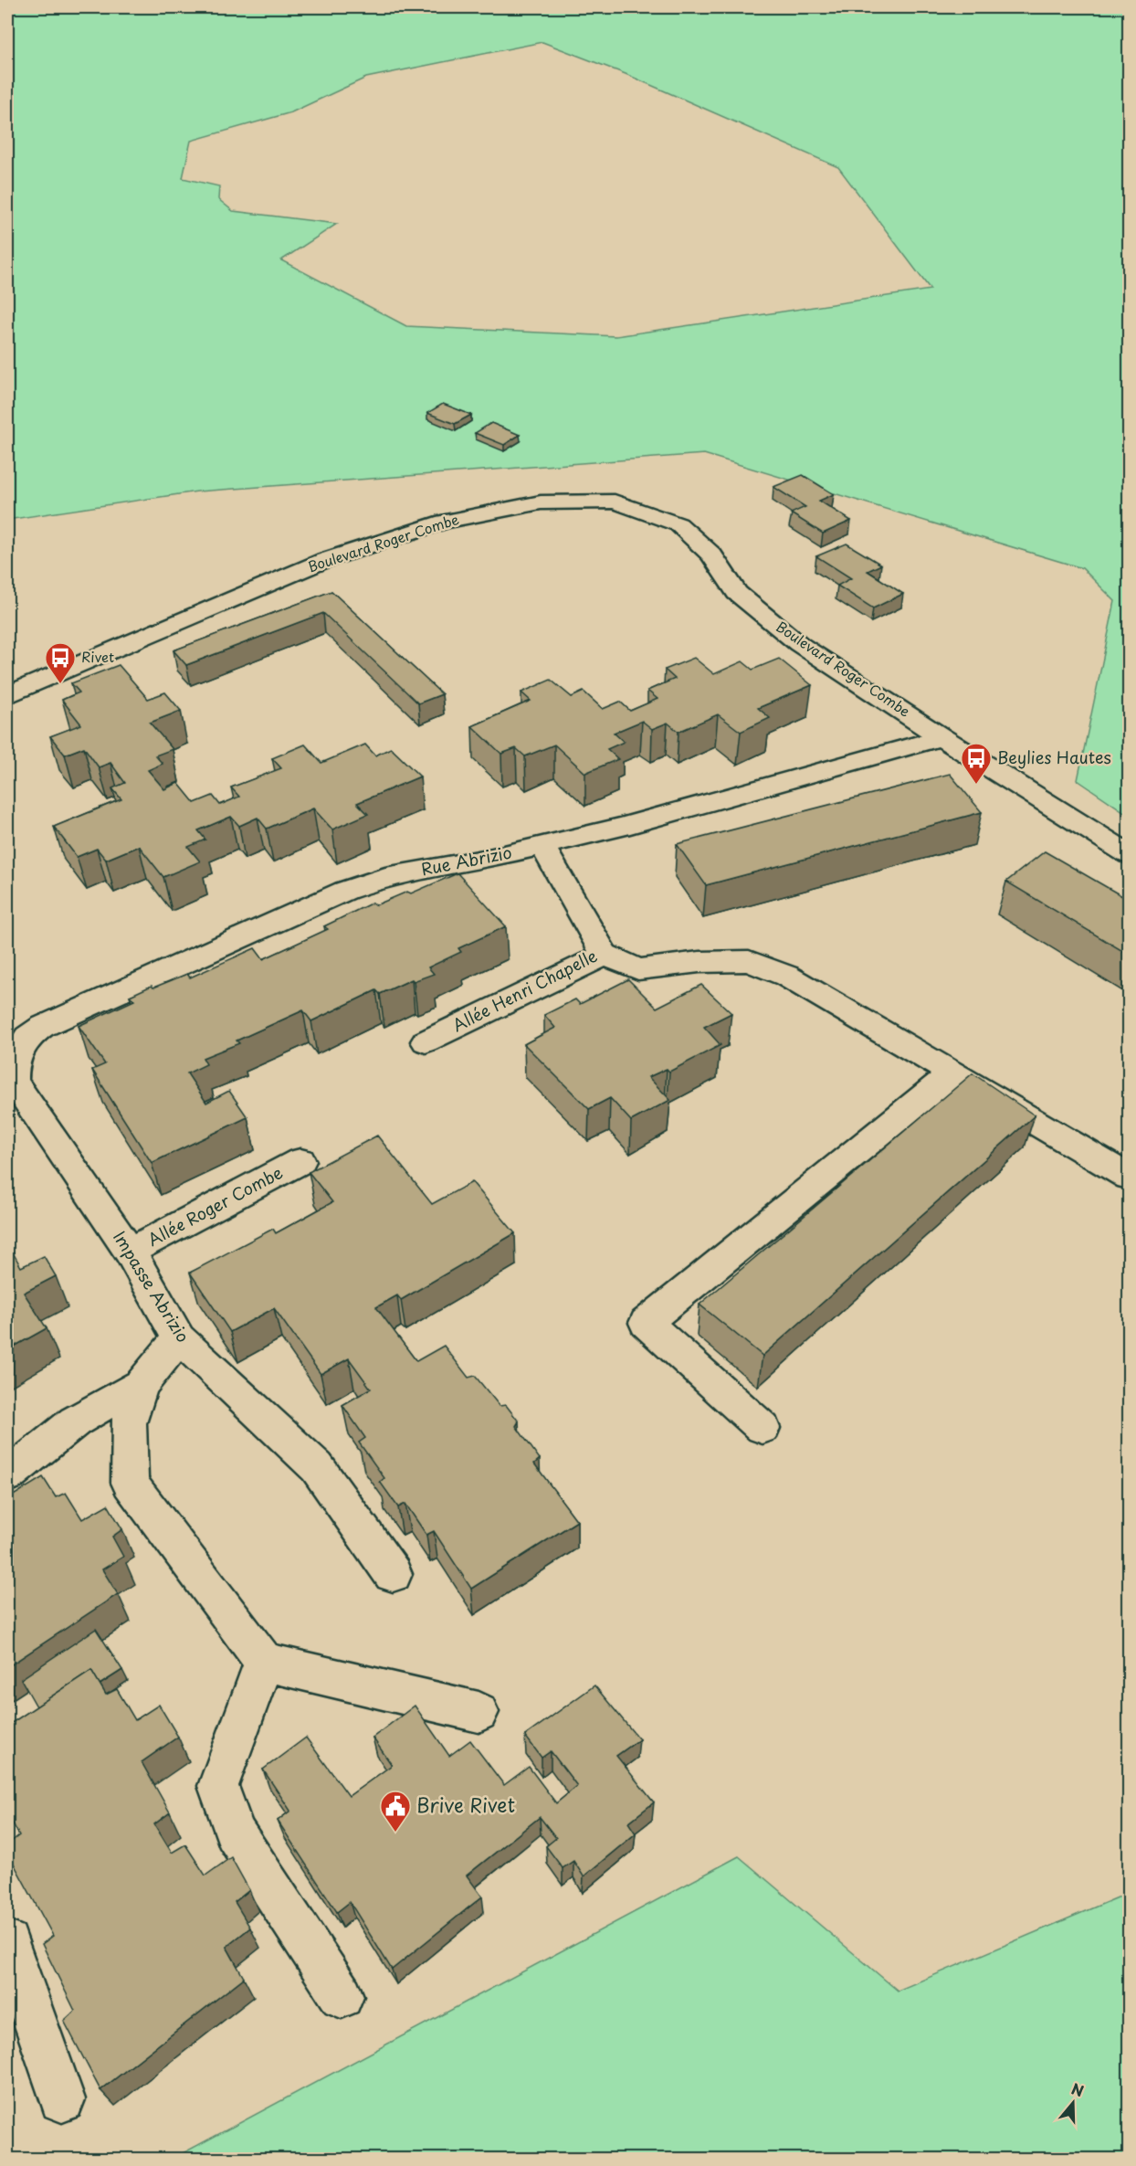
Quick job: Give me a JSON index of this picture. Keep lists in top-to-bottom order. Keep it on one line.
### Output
{"streets":{"street":["Boulevard Roger Combe","Rue Abrizio","Allée Henri Chapelle","Allée Roger Combe","Impasse Abrizio"]},"crossings":[["Boulevard Roger Combe","Rue Abrizio"],["Rue Abrizio","Allée Henri Chapelle"],["Rue Abrizio","Impasse Abrizio"],["Allée Roger Combe","Impasse Abrizio"]],"places":{"bus stop":["Rivet","Beylies Hautes"],"public building":["Brive Rivet"]},"north":"top"}
